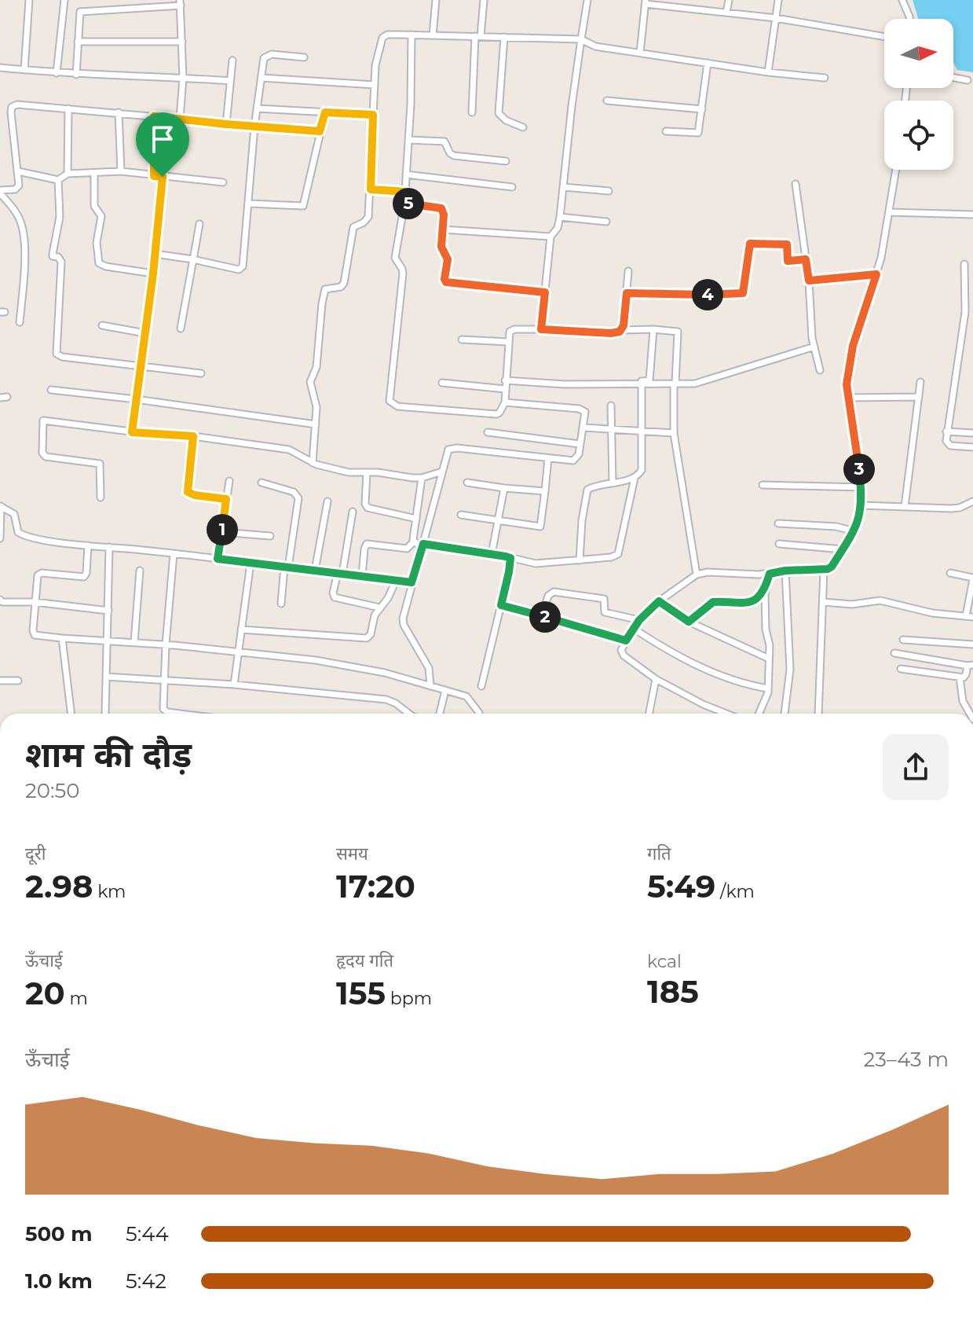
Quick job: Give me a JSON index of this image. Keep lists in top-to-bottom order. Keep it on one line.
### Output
{"north":"right","page":{"pins":["5","4","3","1","2"],"heading":["शाम की दौड़","20:50"],"stats":[["दूरी","2.98 km"],["समय","17:20"],["गति","5:49 /km"],["ऊँचाई","20 m"],["हृदय गति","155 bpm"],["kcal","185"]],"chart":["ऊँचाई","23–43 m"],"list":[{"name":"500 m","note":"5:44"},{"name":"1.0 km","note":"5:42"}]}}
